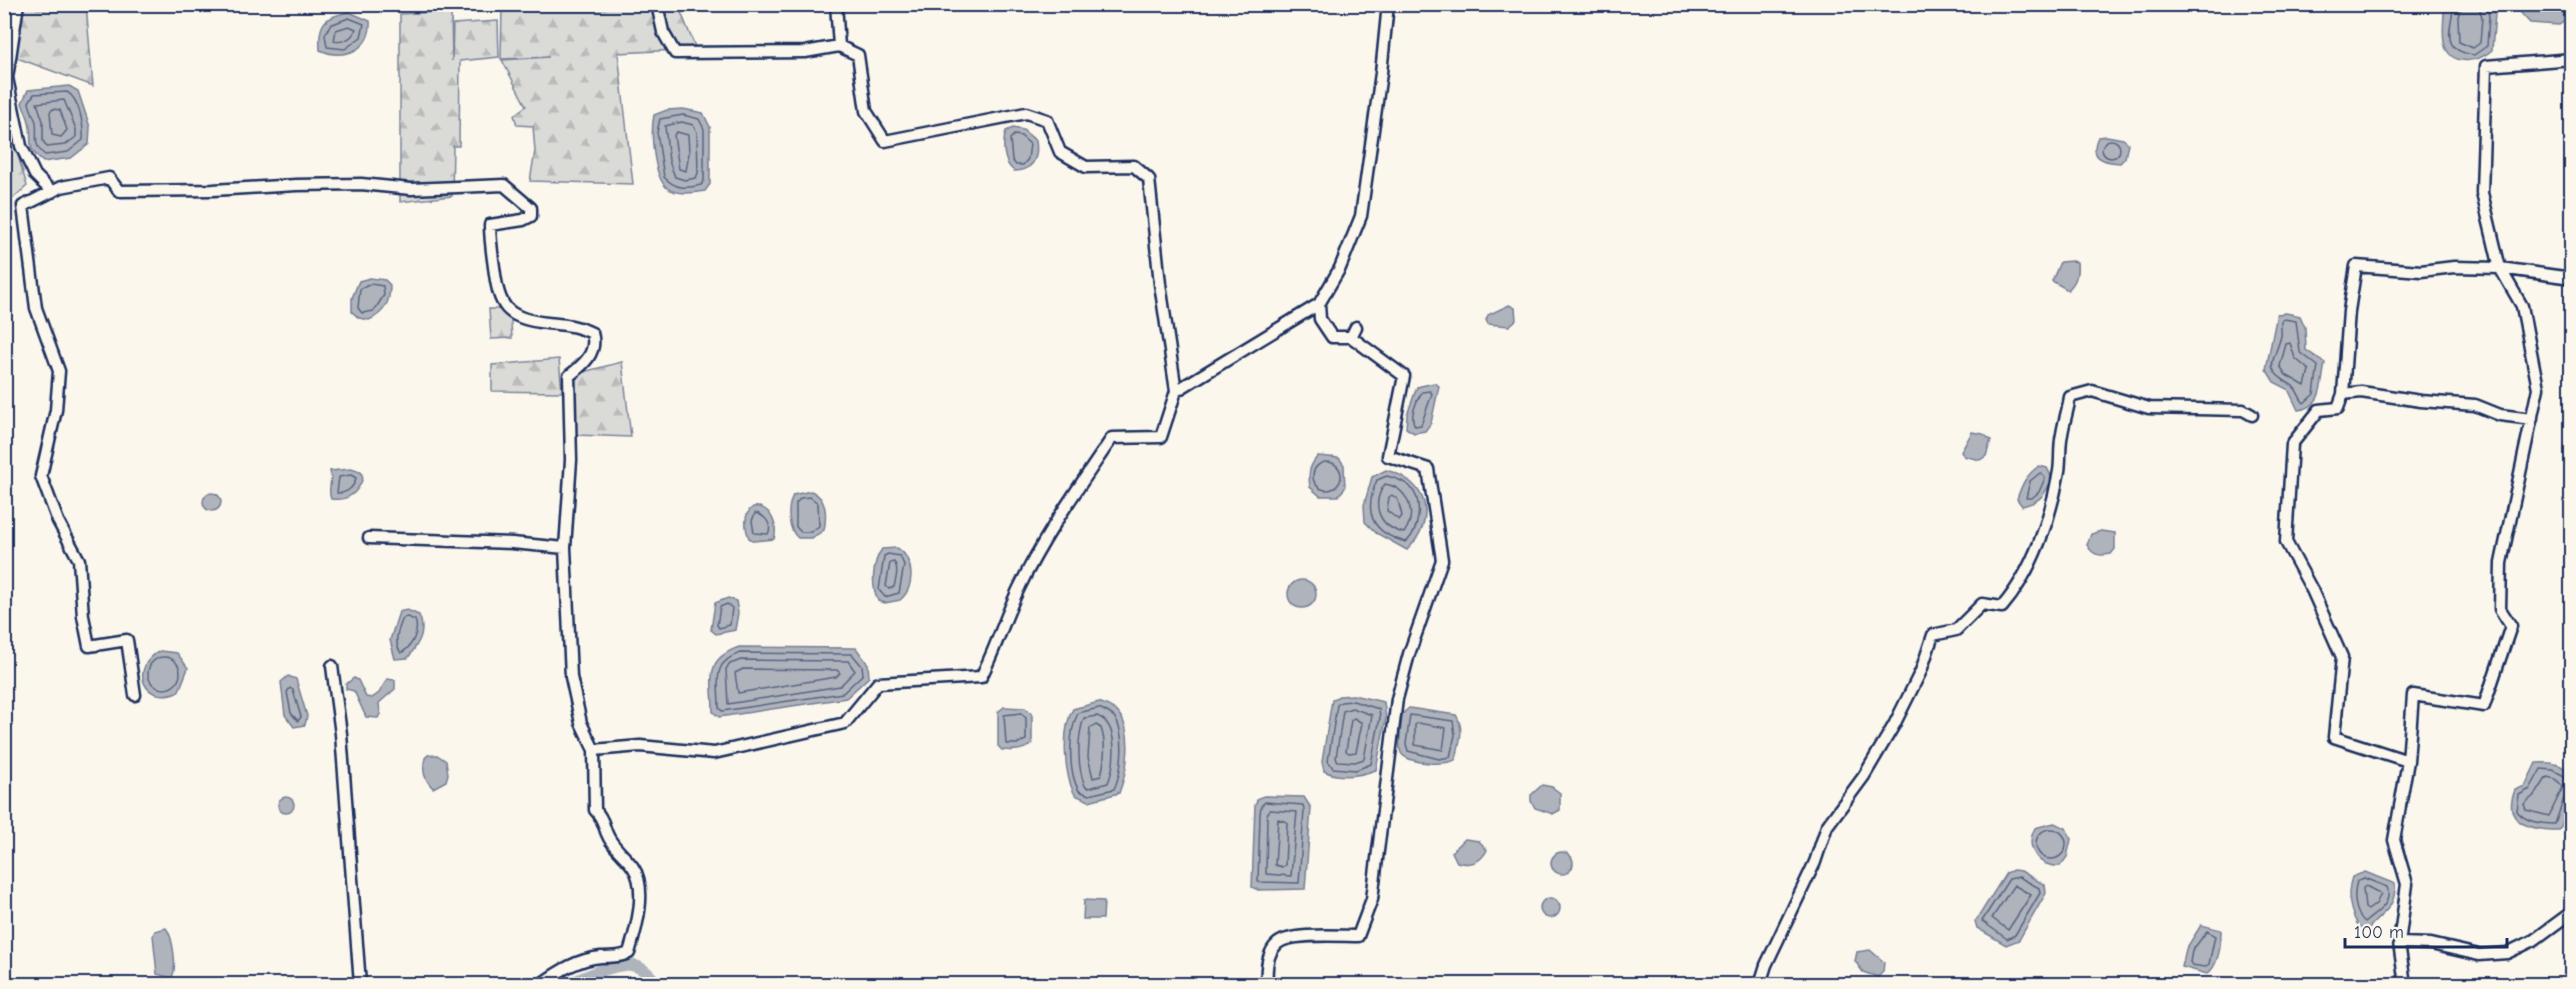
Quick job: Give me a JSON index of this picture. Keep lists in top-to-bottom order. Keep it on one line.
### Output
{"scale_bar":"100 m"}
